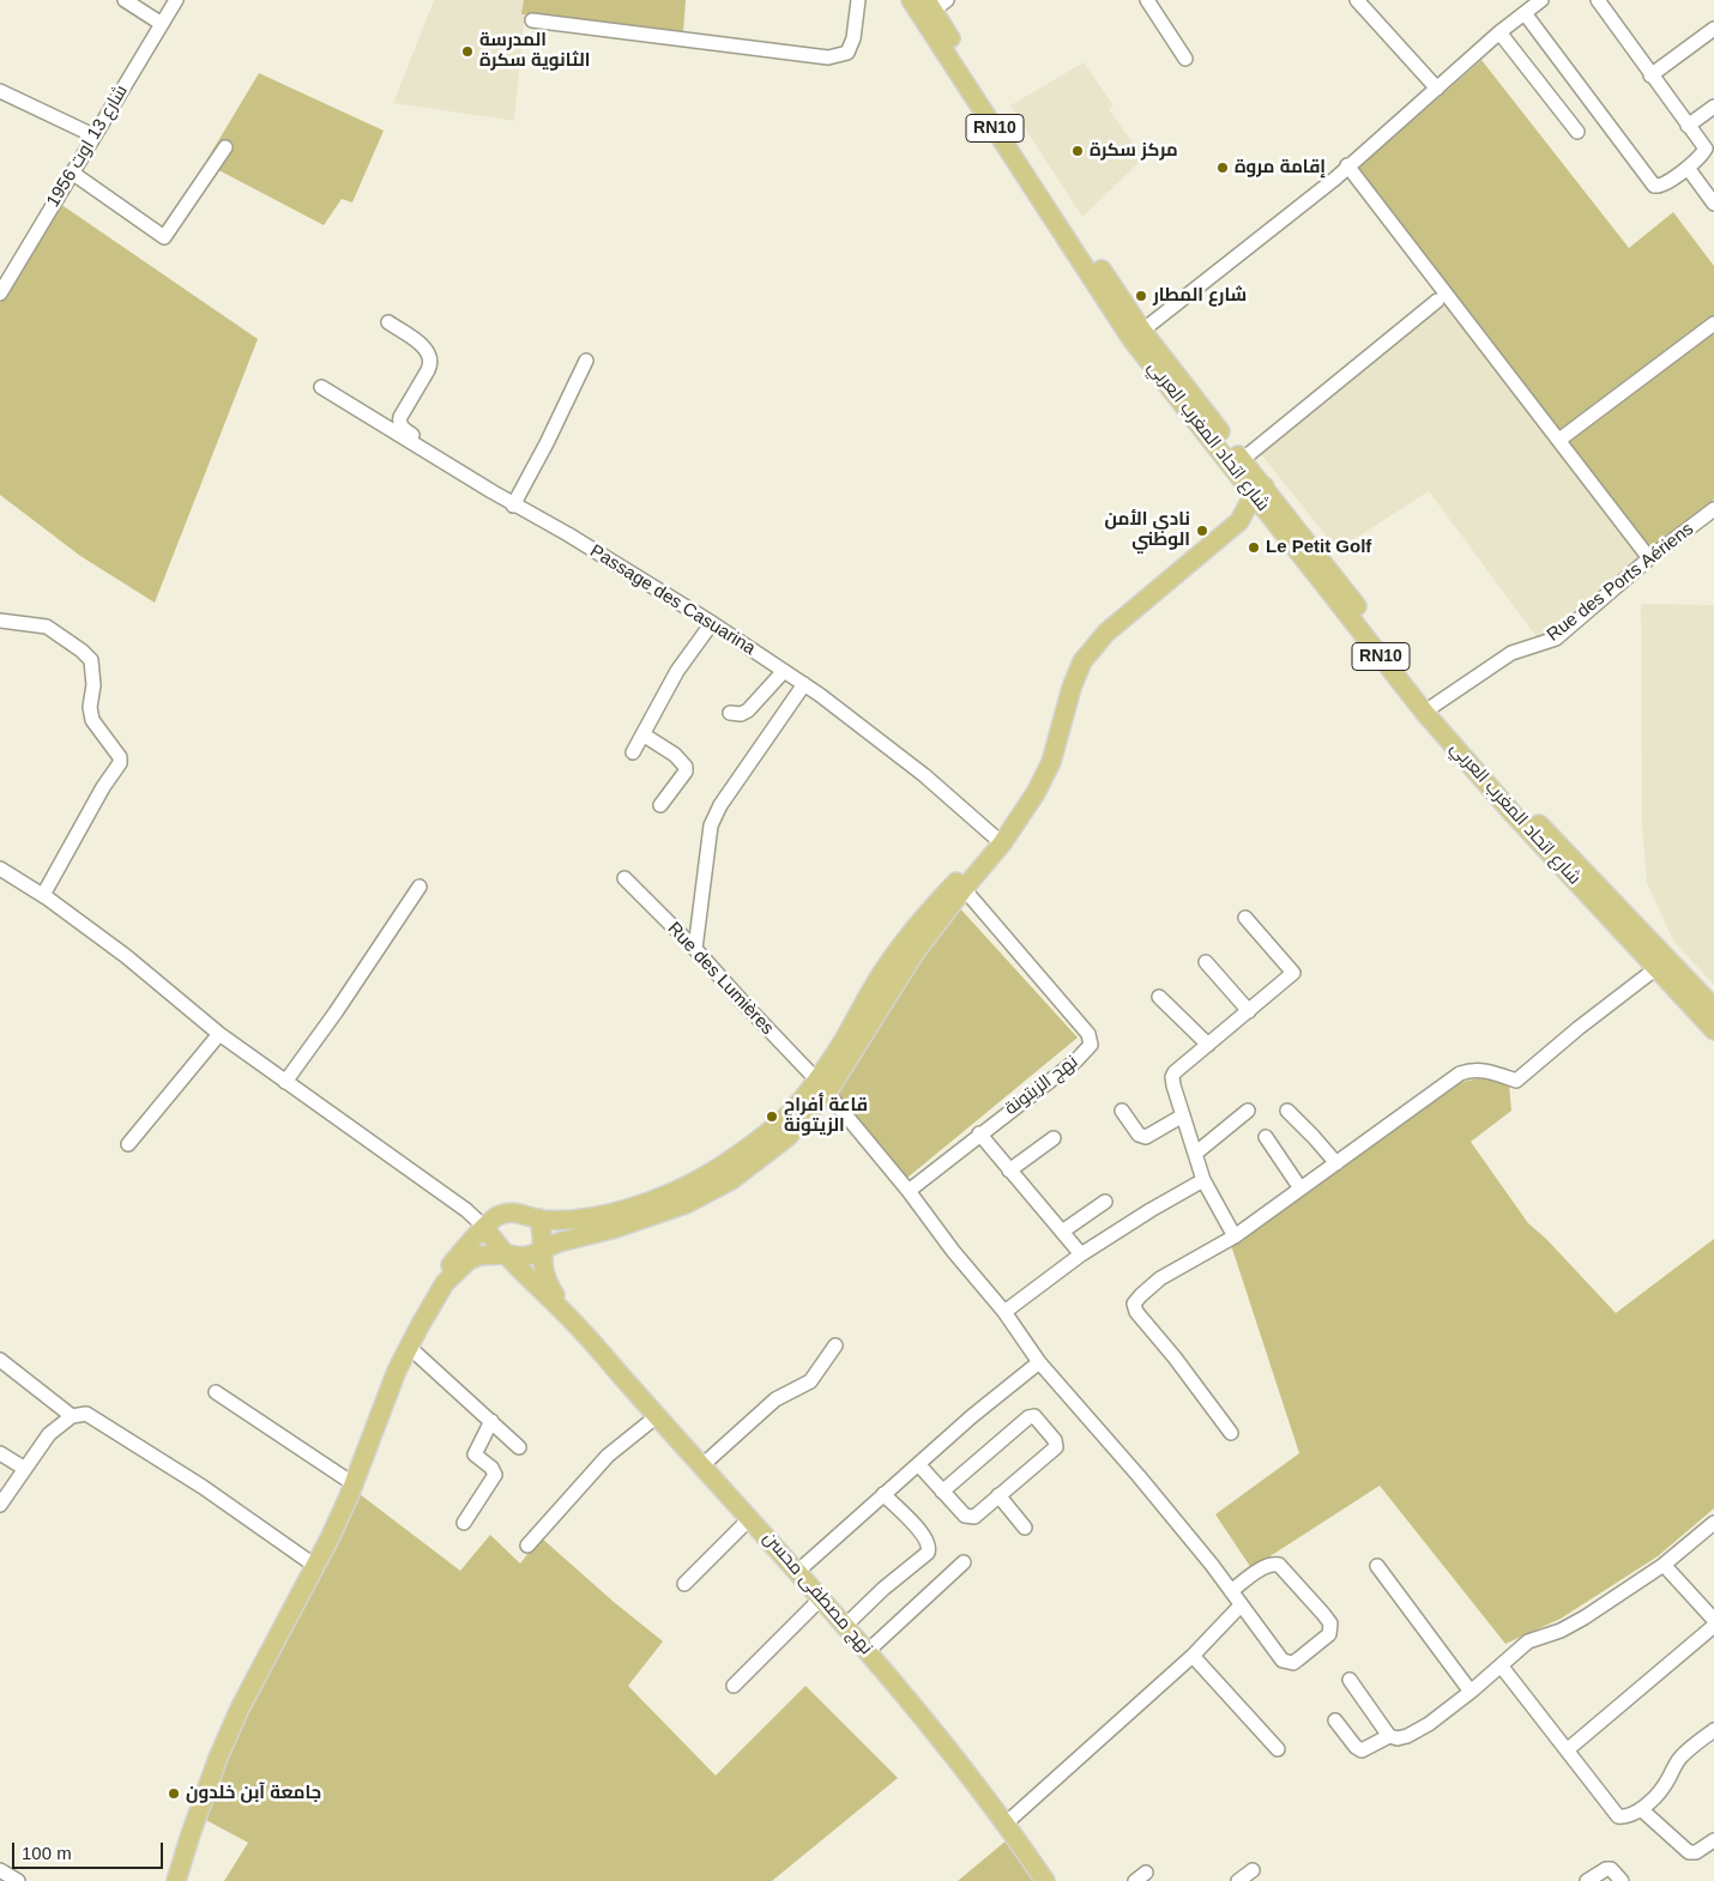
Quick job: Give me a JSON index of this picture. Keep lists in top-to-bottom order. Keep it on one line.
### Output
{"streets":{"main road":["RN10","شارع اتحاد المغرب العربي","نهج مصطفى محسن"],"street":["شارع 13 اوت 1956","Rue des Ports Aériens","Passage des Casuarina","Rue des Lumières","نهج الزيتونة"]},"crossings":[["شارع اتحاد المغرب العربي","Rue des Ports Aériens"],["Rue des Lumières","نهج الزيتونة"]],"places":["المدرسة الثانوية سكرة","مركز سكرة","إقامة مروة","شارع المطار","نادي الأمن الوطني","Le Petit Golf","قاعة أفراح الزيتونة","جامعة آبن خلدون"],"scale_bar":"100 m"}
